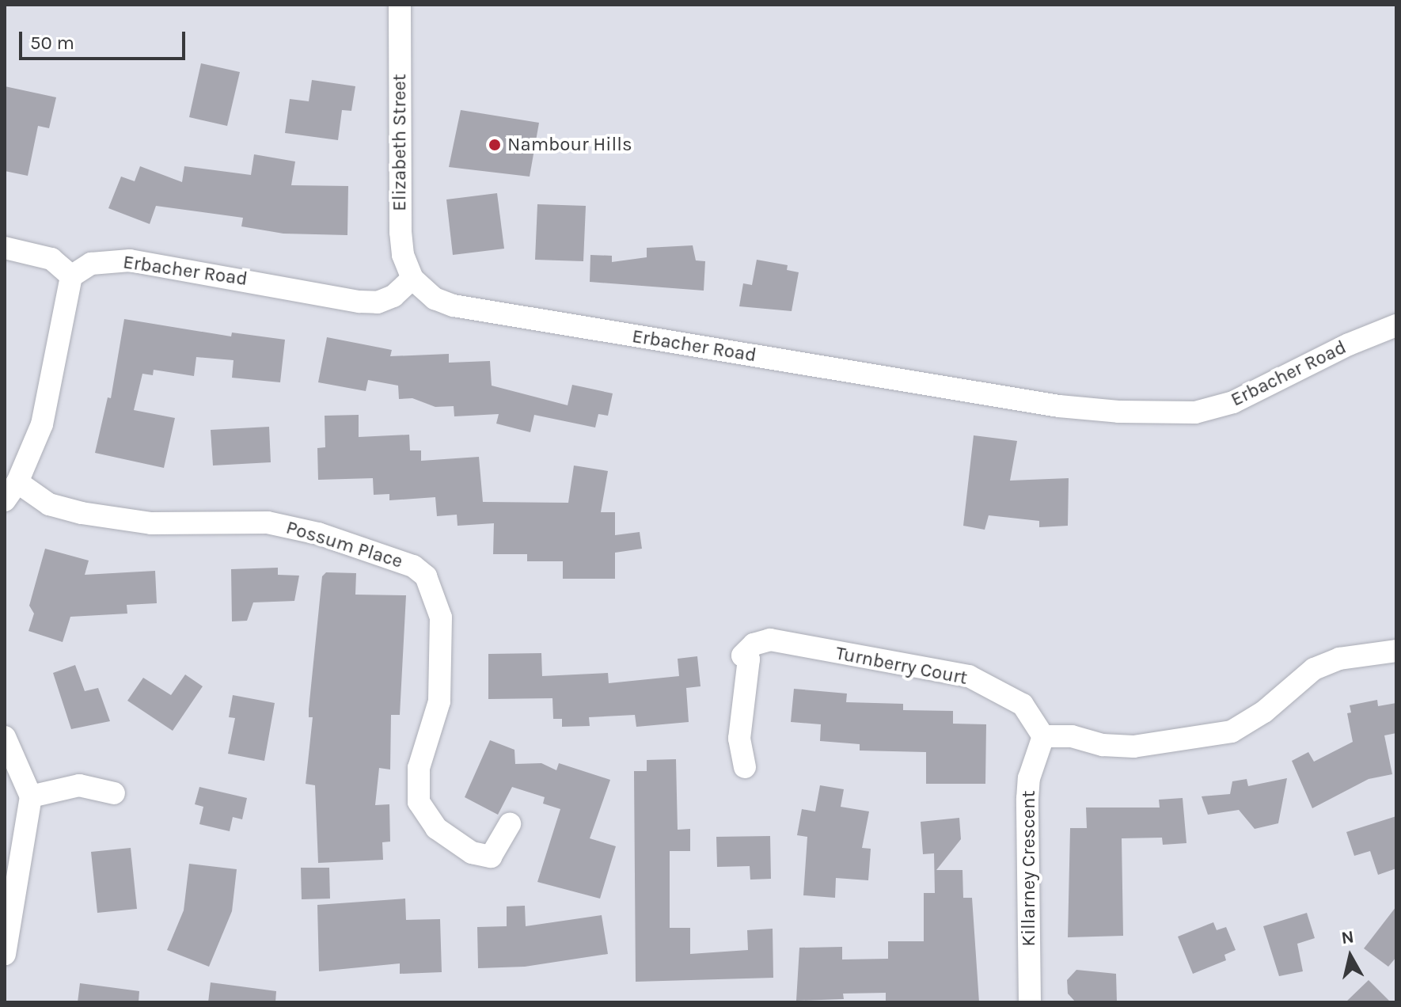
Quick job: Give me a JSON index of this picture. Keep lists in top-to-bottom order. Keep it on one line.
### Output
{"streets":{"street":["Elizabeth Street","Erbacher Road","Possum Place","Turnberry Court","Killarney Crescent"]},"crossings":[["Elizabeth Street","Erbacher Road"],["Turnberry Court","Killarney Crescent"]],"places":["Nambour Hills"],"scale_bar":"50 m","north":"top"}
